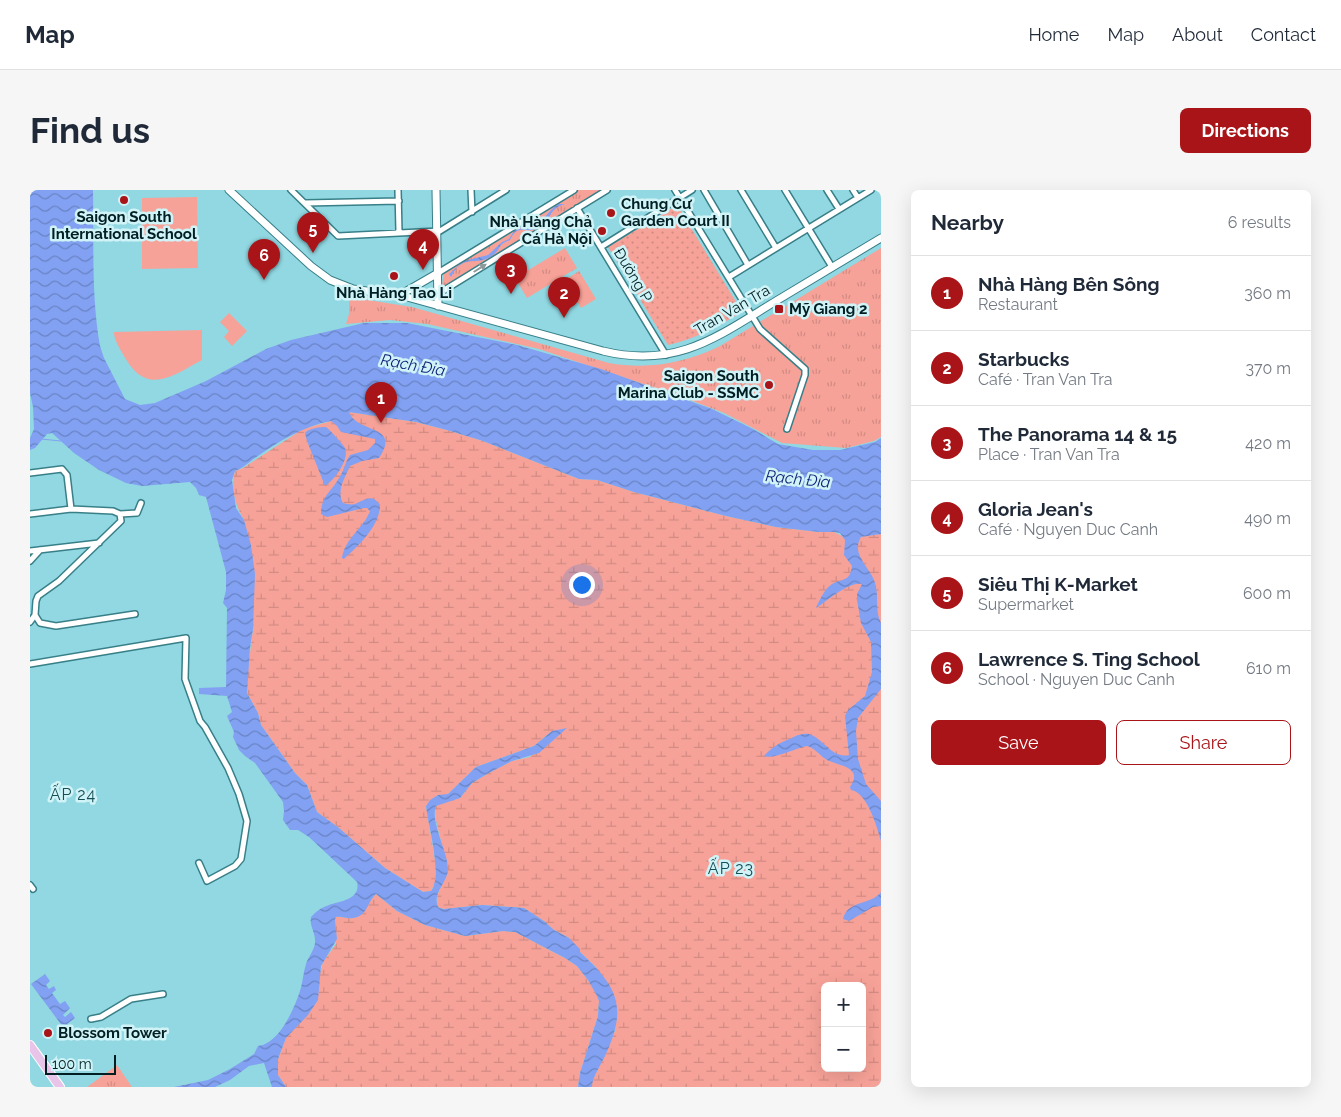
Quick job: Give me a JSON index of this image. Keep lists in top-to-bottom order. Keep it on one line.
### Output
{"streets":{"main road":["Tran Van Tra"],"street":["Đường P"]},"crossings":[["Đường P","Tran Van Tra"]],"districts":["ẤP 24","ẤP 23"],"water":["Rạch Đỉa"],"places":{"other":["Saigon South International School","Chung Cư Garden Court II","Nhà Hàng Chả Cá Hà Nội","Nhà Hàng Tao Li","Saigon South Marina Club - SSMC","Blossom Tower"],"transit":["Mỹ Giang 2"]},"scale_bar":"100 m","page":{"header":"Map","nav":["Home","Map","About","Contact"],"buttons":["Directions",["Save","Share"]],"title":"Find us","heading":["Nearby","6 results"],"pins":["5","4","6","3","2","1"],"list":[{"mark":"1","name":"Nhà Hàng Bên Sông","note":"Restaurant","value":"360 m"},{"mark":"2","name":"Starbucks","note":"Café · Tran Van Tra","value":"370 m"},{"mark":"3","name":"The Panorama 14 & 15","note":"Place · Tran Van Tra","value":"420 m"},{"mark":"4","name":"Gloria Jean's","note":"Café · Nguyen Duc Canh","value":"490 m"},{"mark":"5","name":"Siêu Thị K-Market","note":"Supermarket","value":"600 m"},{"mark":"6","name":"Lawrence S. Ting School","note":"School · Nguyen Duc Canh","value":"610 m"}],"map_buttons":["+","−"],"scale":"100 m"}}
